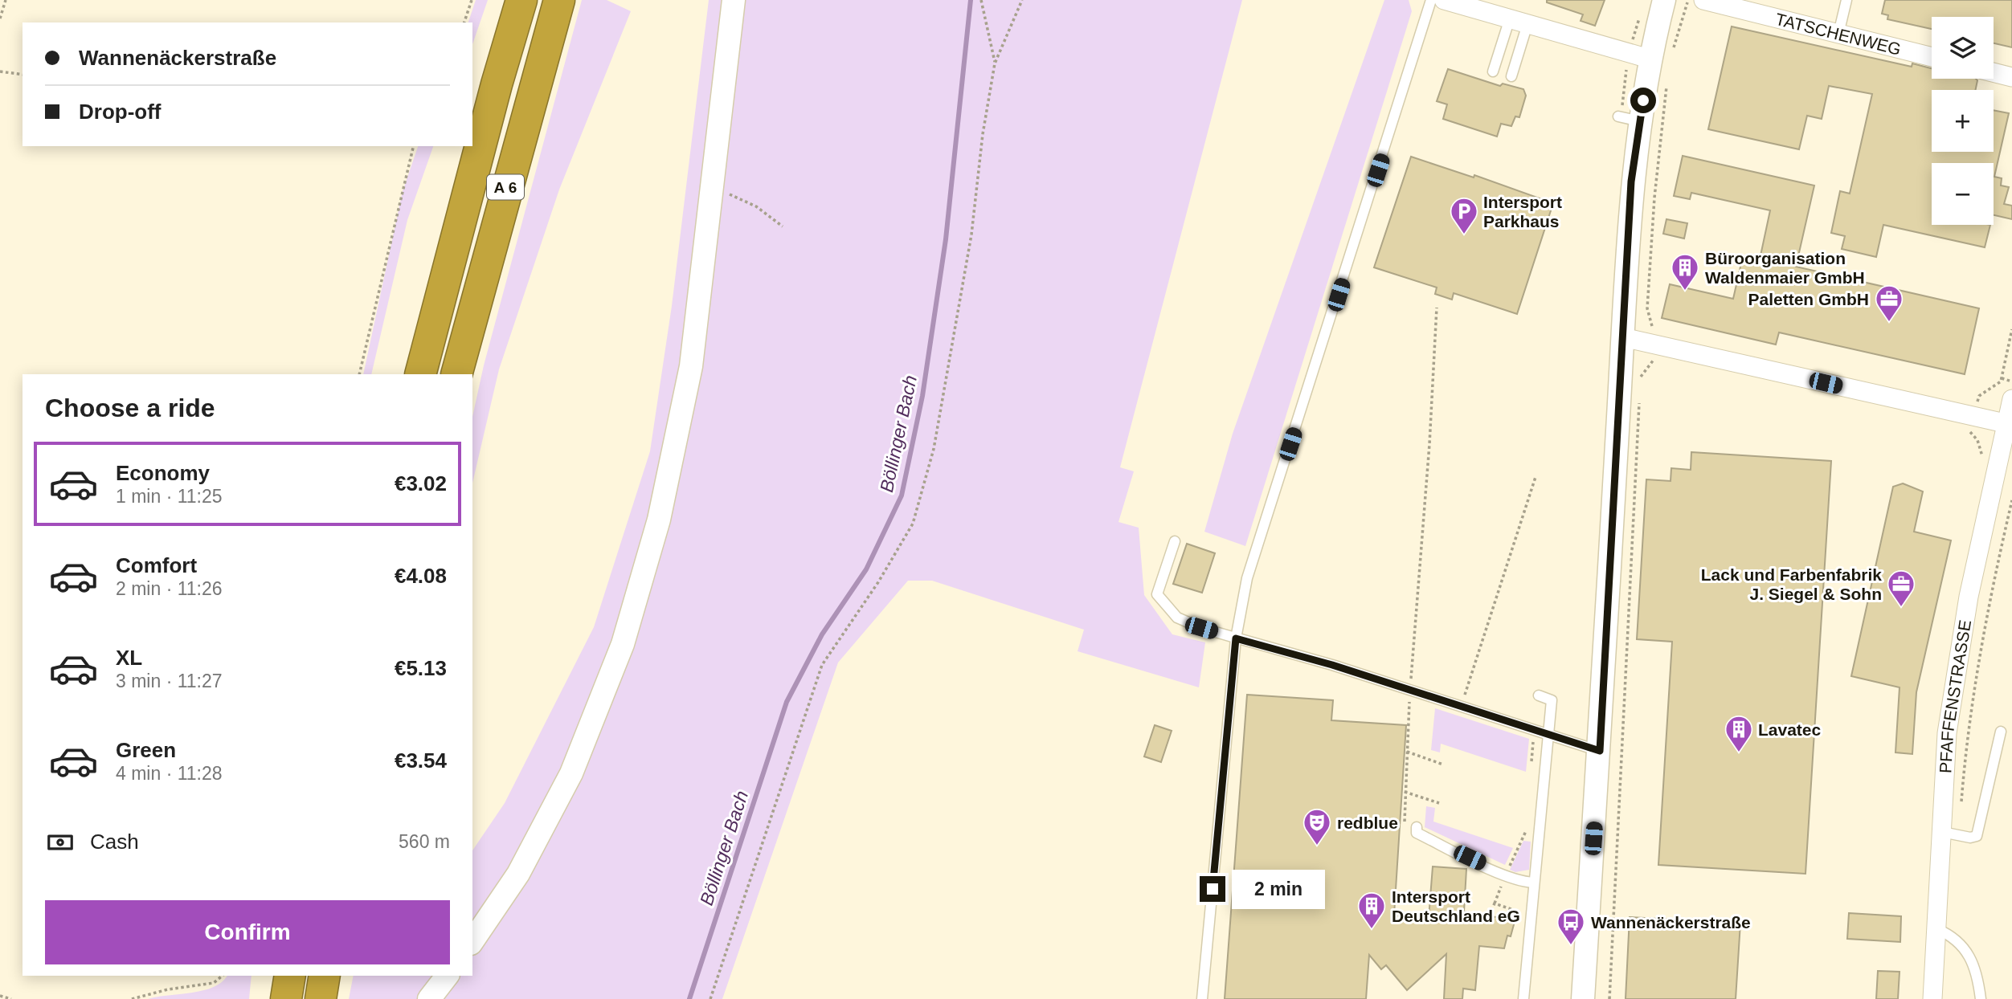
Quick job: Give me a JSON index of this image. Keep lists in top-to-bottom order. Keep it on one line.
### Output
{"streets":{"highway":["A 6"],"street":["TATSCHENWEG","PFAFFENSTRASSE"]},"water":["Böllinger Bach"],"places":{"parking":["Intersport Parkhaus"],"building":["Büroorganisation Waldenmaier GmbH","Lavatec","Intersport Deutschland eG"],"office":["Paletten GmbH","Lack und Farbenfabrik J. Siegel & Sohn"],"theatre":["redblue"],"bus stop":["Wannenäckerstraße"]},"page":{"map_buttons":["+","−"],"banner":["Wannenäckerstraße","Drop-off"],"heading":"Choose a ride","list":[{"name":"Economy","note":"1 min · 11:25","value":"€3.02"},{"name":"Comfort","note":"2 min · 11:26","value":"€4.08"},{"name":"XL","note":"3 min · 11:27","value":"€5.13"},{"name":"Green","note":"4 min · 11:28","value":"€3.54"}],"pay":["Cash","560 m"],"bubble":"2 min","buttons":"Confirm"}}
